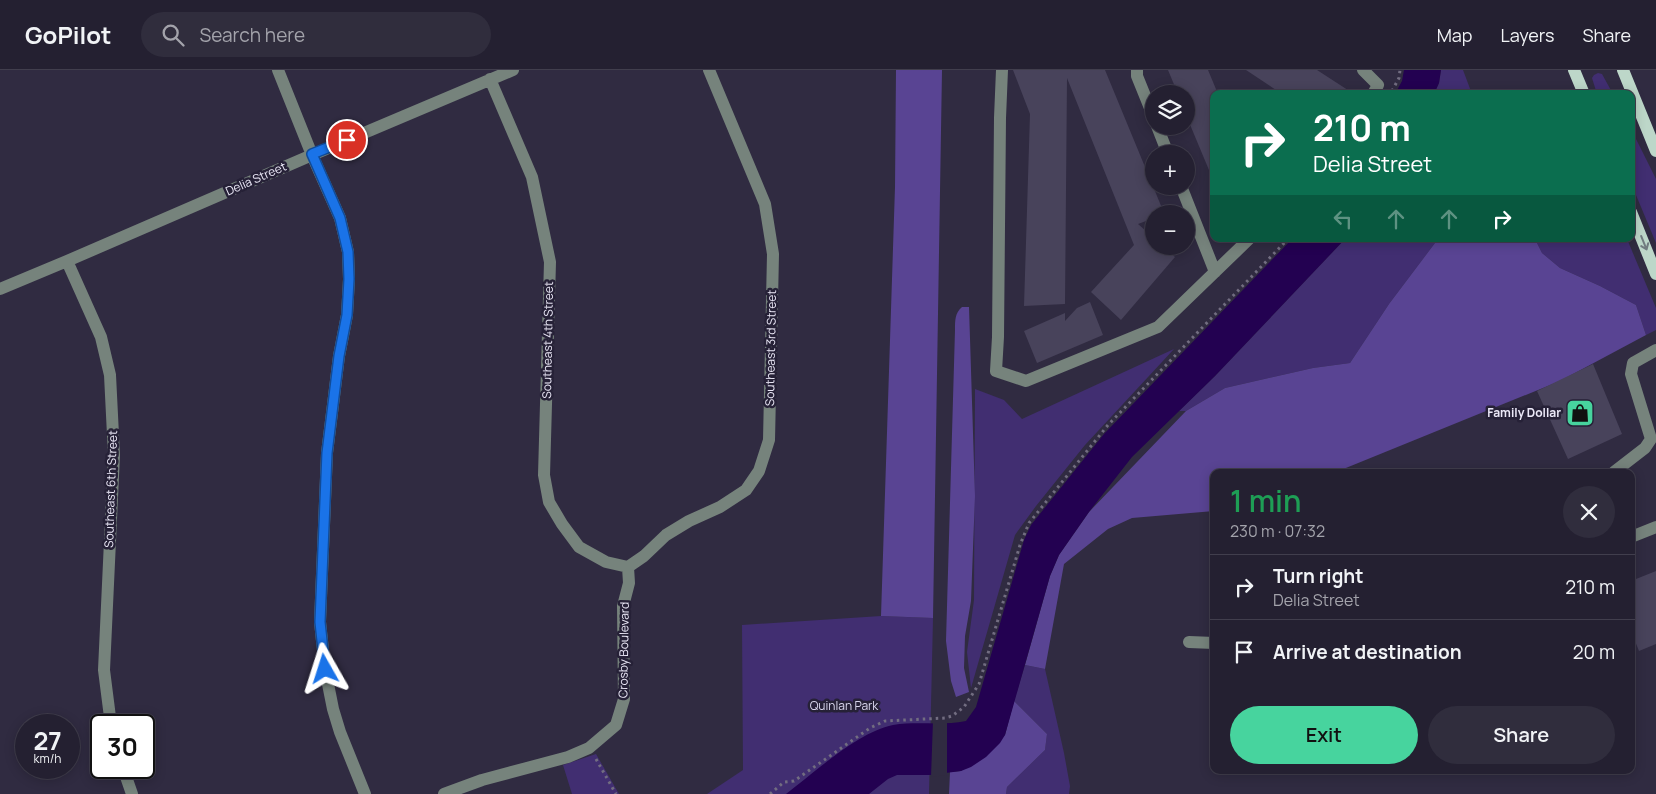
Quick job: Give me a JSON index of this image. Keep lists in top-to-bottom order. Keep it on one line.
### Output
{"streets":{"street":["Delia Street","Southeast 4th Street","Southeast 3rd Street","Southeast 6th Street","Crosby Boulevard"]},"crossings":[["Delia Street","Southeast 4th Street"],["Delia Street","Southeast 6th Street"],["Southeast 4th Street","Southeast 3rd Street"],["Southeast 4th Street","Crosby Boulevard"],["Southeast 3rd Street","Crosby Boulevard"]],"parks":["Quinlan Park"],"places":{"shop":["Family Dollar"]},"page":{"header":"GoPilot","search":"Search here","nav":["Map","Layers","Share"],"map_buttons":["+","−"],"turn":["210 m","Delia Street"],"heading":["1 min","230 m · 07:32"],"list":[{"name":"Turn right","note":"Delia Street","value":"210 m"},{"name":"Arrive at destination","value":"20 m"}],"buttons":["Exit","Share"],"speed":"27 km/h","limit":"30"}}
